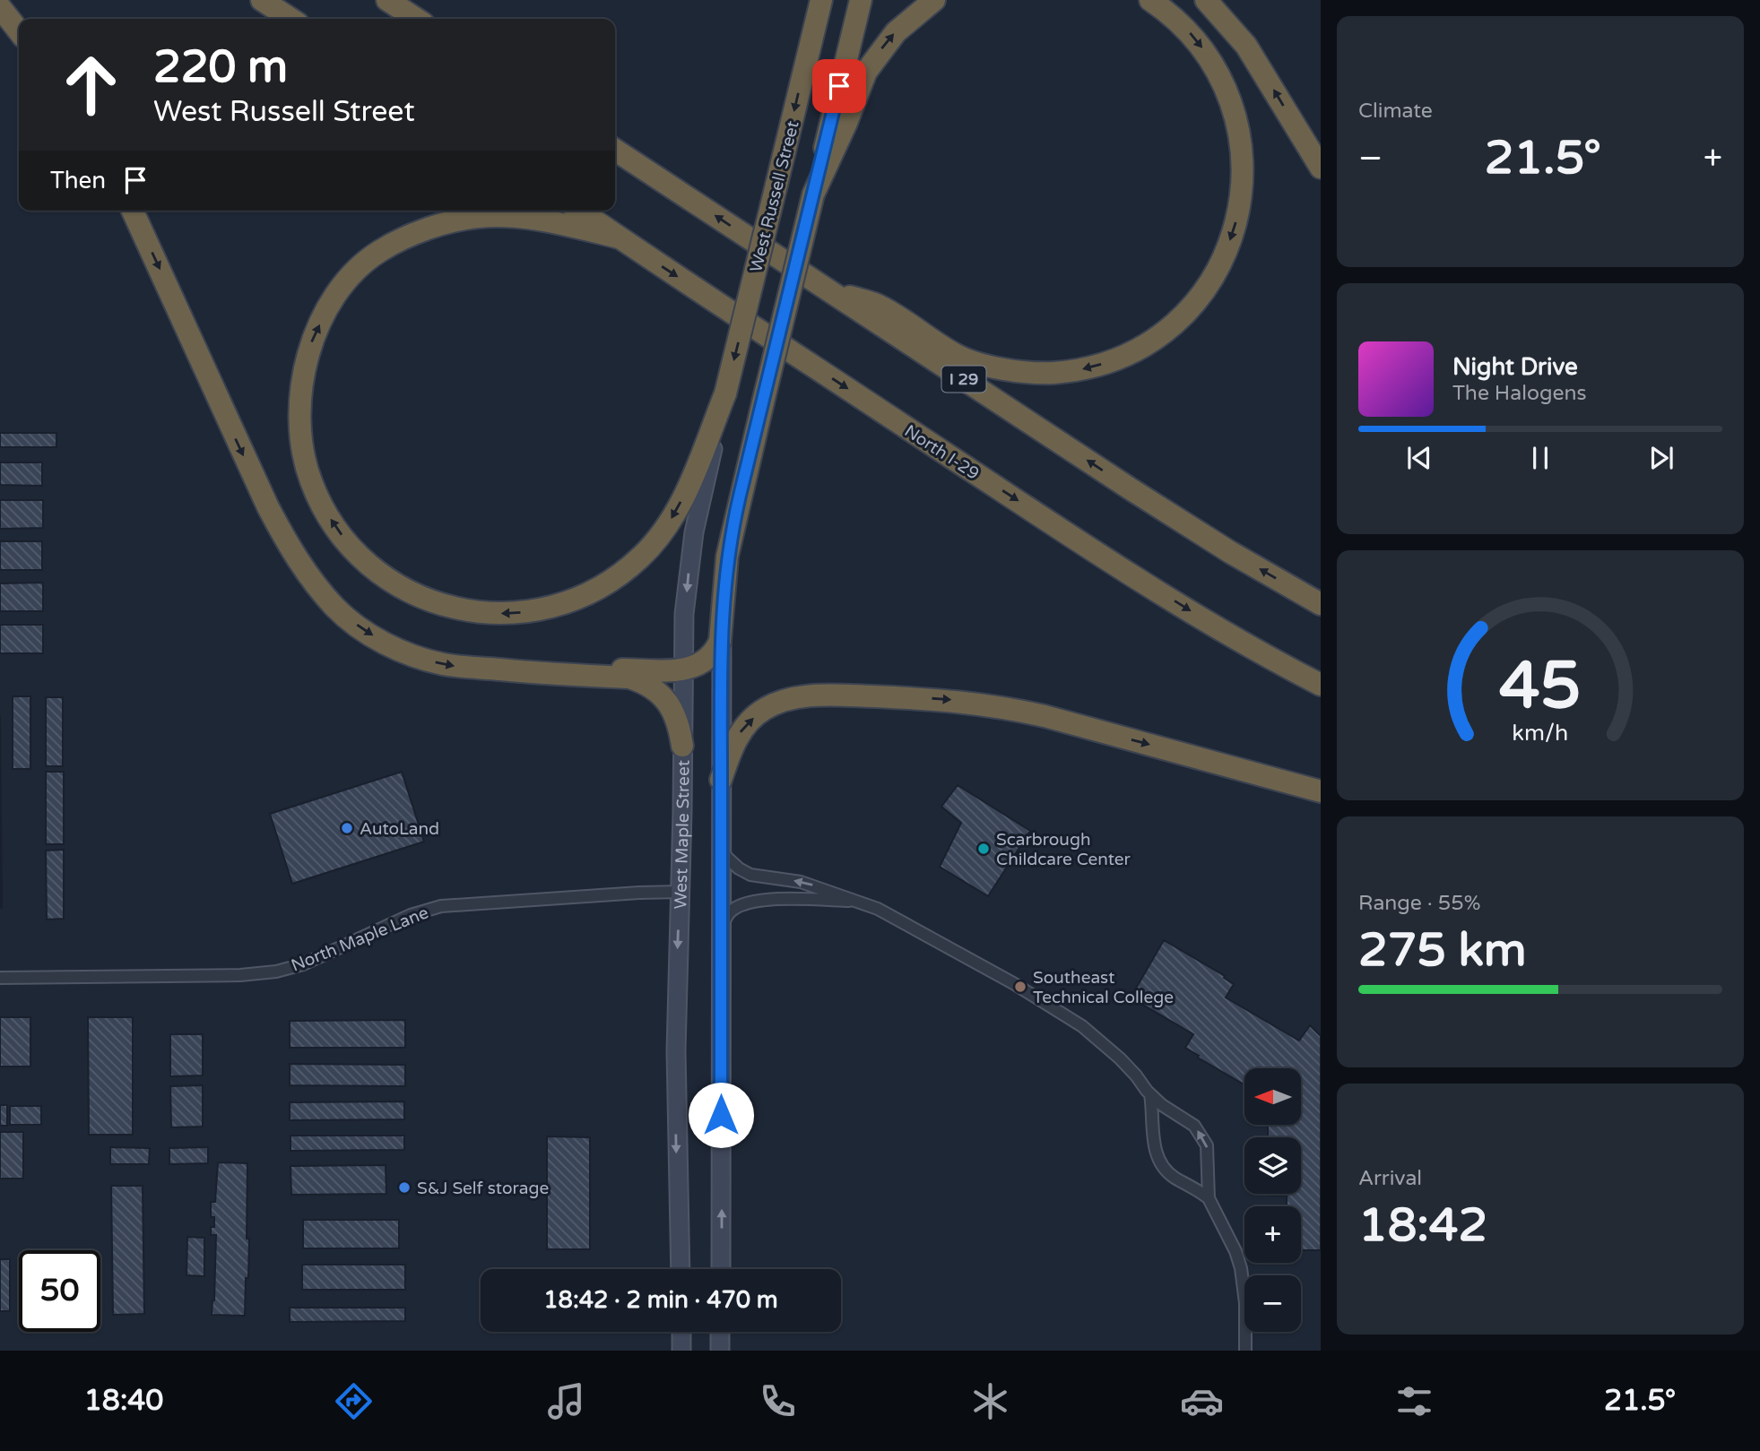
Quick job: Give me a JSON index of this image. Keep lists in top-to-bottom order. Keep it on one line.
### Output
{"streets":{"highway":["West Russell Street","I 29","North I-29"],"main road":["West Maple Street"],"street":["North Maple Lane"]},"crossings":[["West Russell Street","North I-29"],["West Russell Street","West Maple Street"],["West Maple Street","North Maple Lane"]],"places":["AutoLand","Scarbrough Childcare Center","Southeast Technical College","S&J Self storage"],"north":"left","page":{"tile":["Climate",["Range · 55%","275 km"],["Arrival","18:42"]],"turn":["220 m","West Russell Street"],"heat":["−","21.5°","+"],"then":"Then","song":["Night Drive","The Halogens"],"map_buttons":["+","−"],"limit":"50","trip":"18:42 · 2 min · 470 m","tabs":["18:40","21.5°"],"gauge":["45","km/h"]}}
